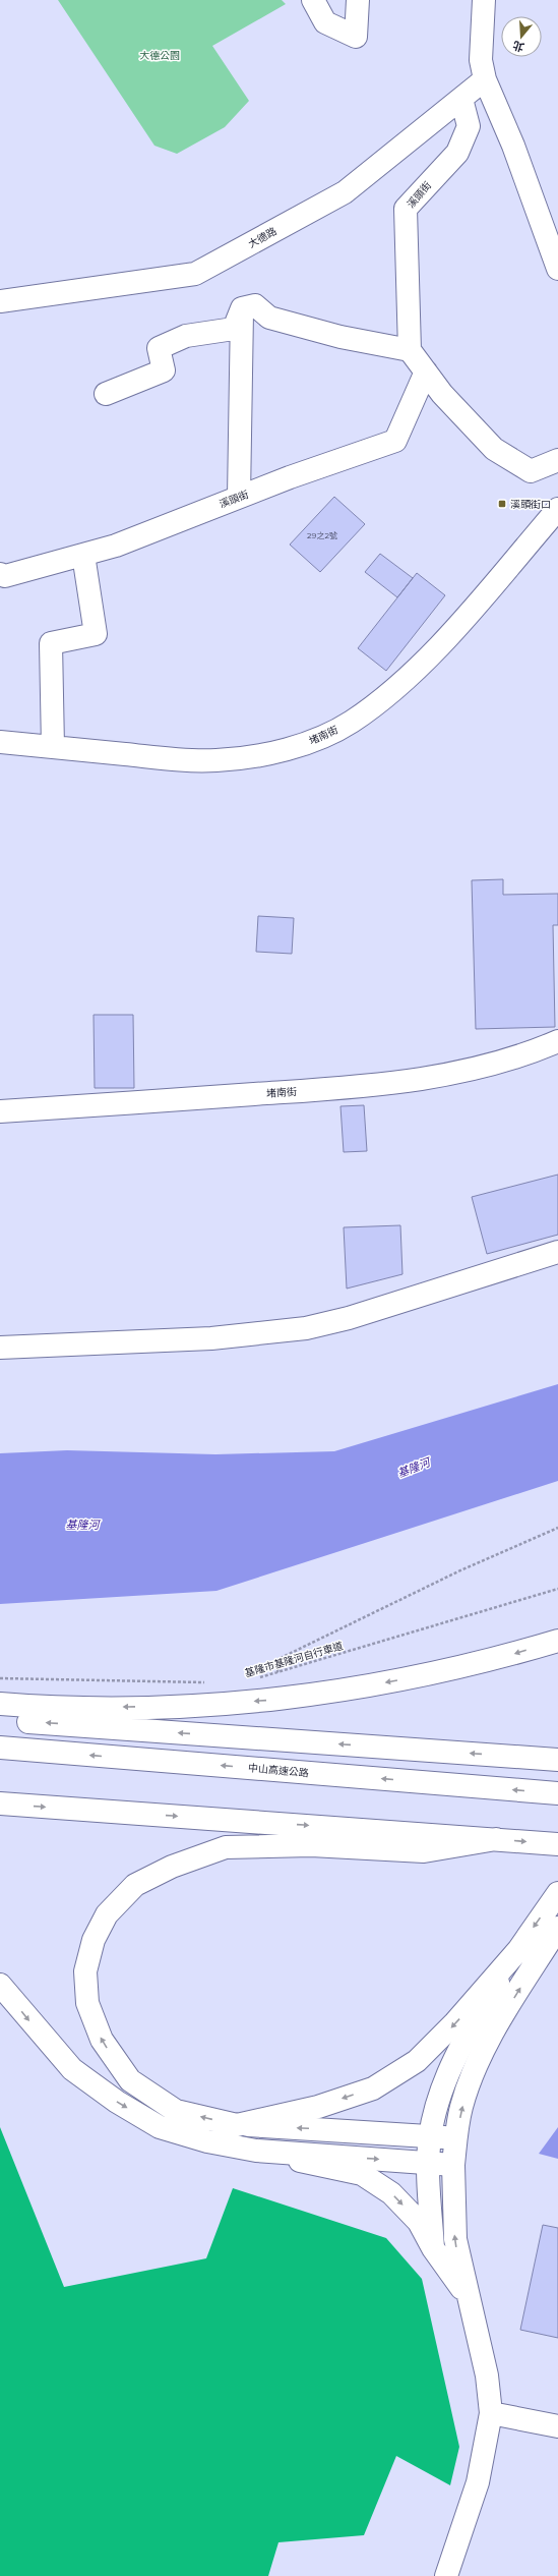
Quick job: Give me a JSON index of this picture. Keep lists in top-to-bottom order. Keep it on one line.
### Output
{"streets":{"main road":["溪頭街","大德路","堵南街","中山高速公路"],"path":["基隆市基隆河自行車道"]},"crossings":[["溪頭街","大德路"]],"water":["基隆河"],"parks":["大德公園"],"places":{"transit":["溪頭街口"]},"house_numbers":["29之2號"],"north":"bottom"}
